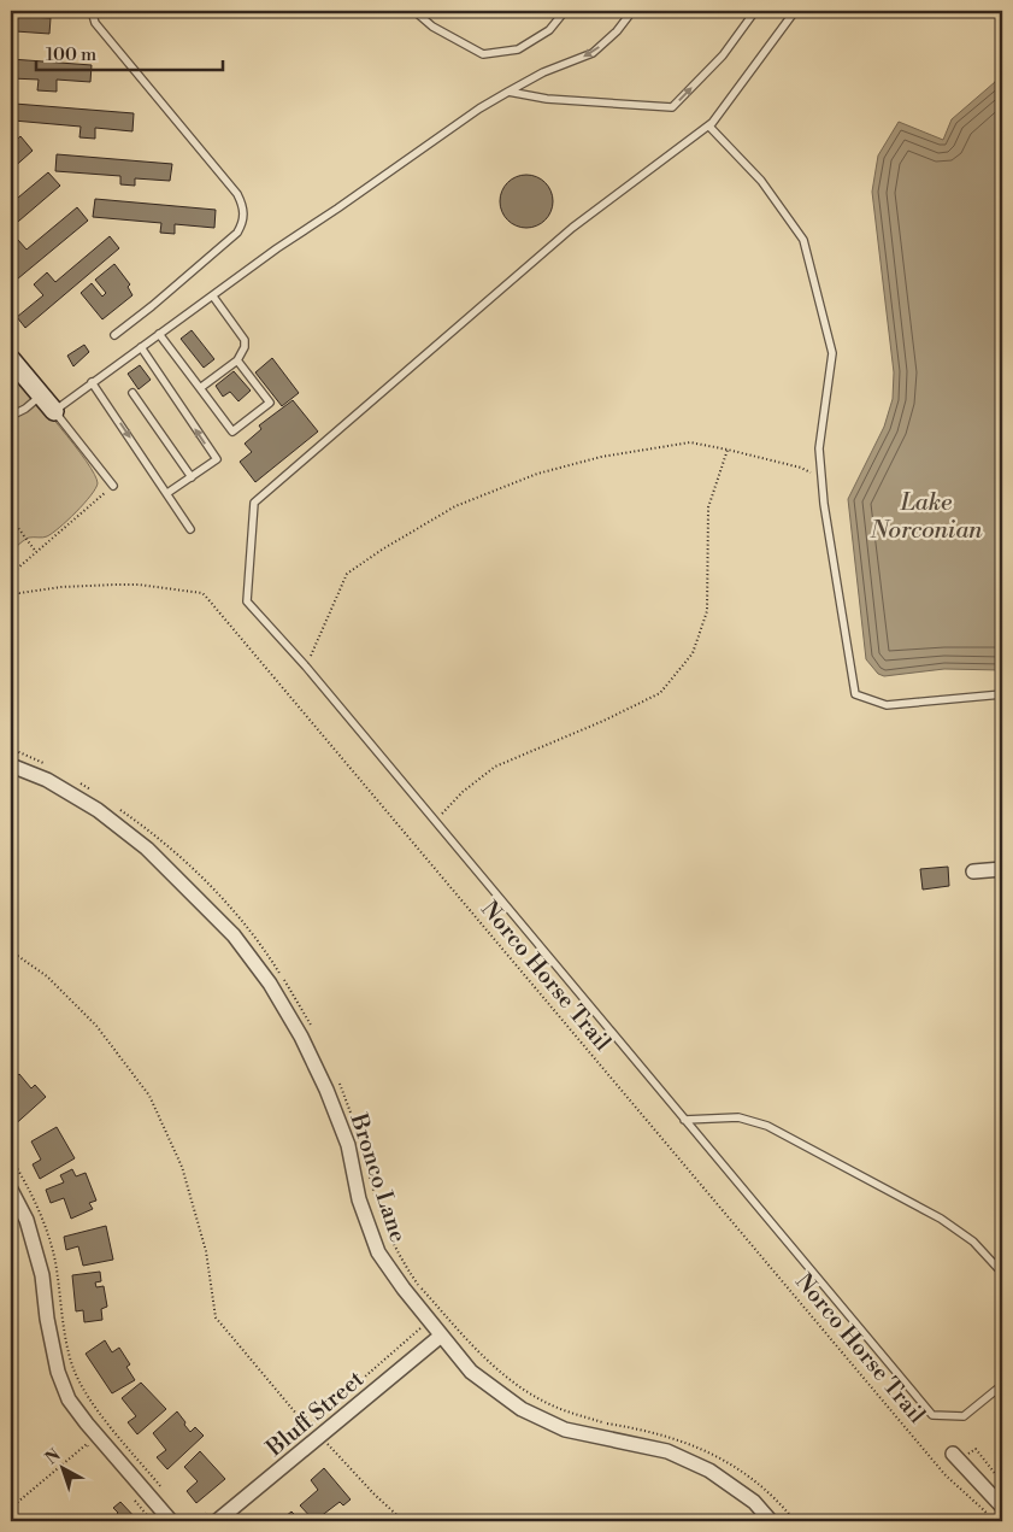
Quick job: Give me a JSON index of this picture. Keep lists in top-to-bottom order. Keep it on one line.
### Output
{"streets":{"street":["Bronco Lane","Bluff Street"],"path":["Norco Horse Trail"]},"crossings":[["Bronco Lane","Bluff Street"]],"water":["Lake Norconian"],"scale_bar":"100 m","north":"top left"}
